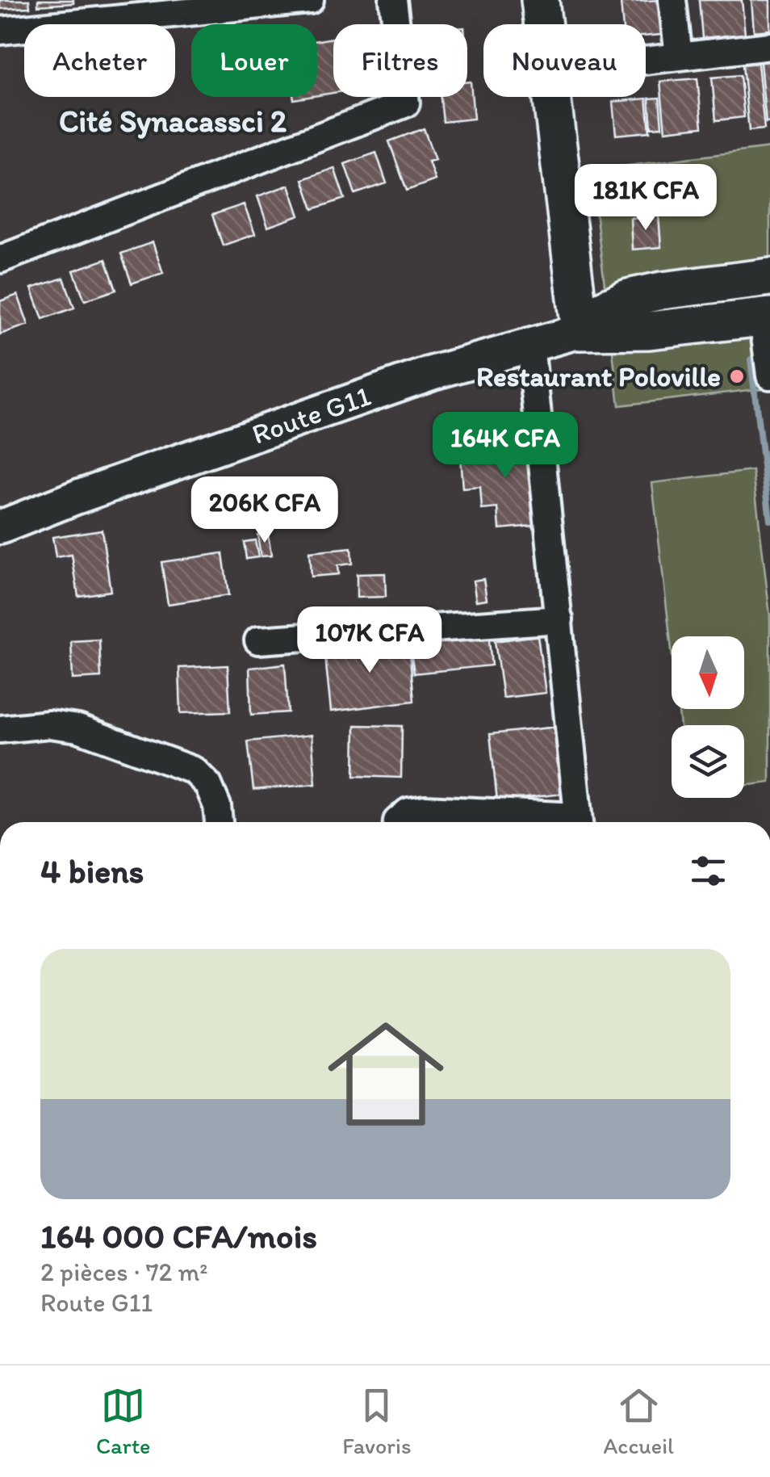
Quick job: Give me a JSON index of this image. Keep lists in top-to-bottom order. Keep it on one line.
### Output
{"streets":{"street":["Route G11"]},"districts":["Cité Synacassci 2"],"places":["Restaurant Poloville"],"north":"bottom","page":{"chip":["Acheter","Louer","Filtres","Nouveau"],"price":["181K CFA","164K CFA","206K CFA","107K CFA"],"heading":"4 biens","list":[{"name":"164 000 CFA/mois","note":"2 pièces · 72 m² · Route G11"}],"tabs":["Carte","Favoris","Accueil"]}}
